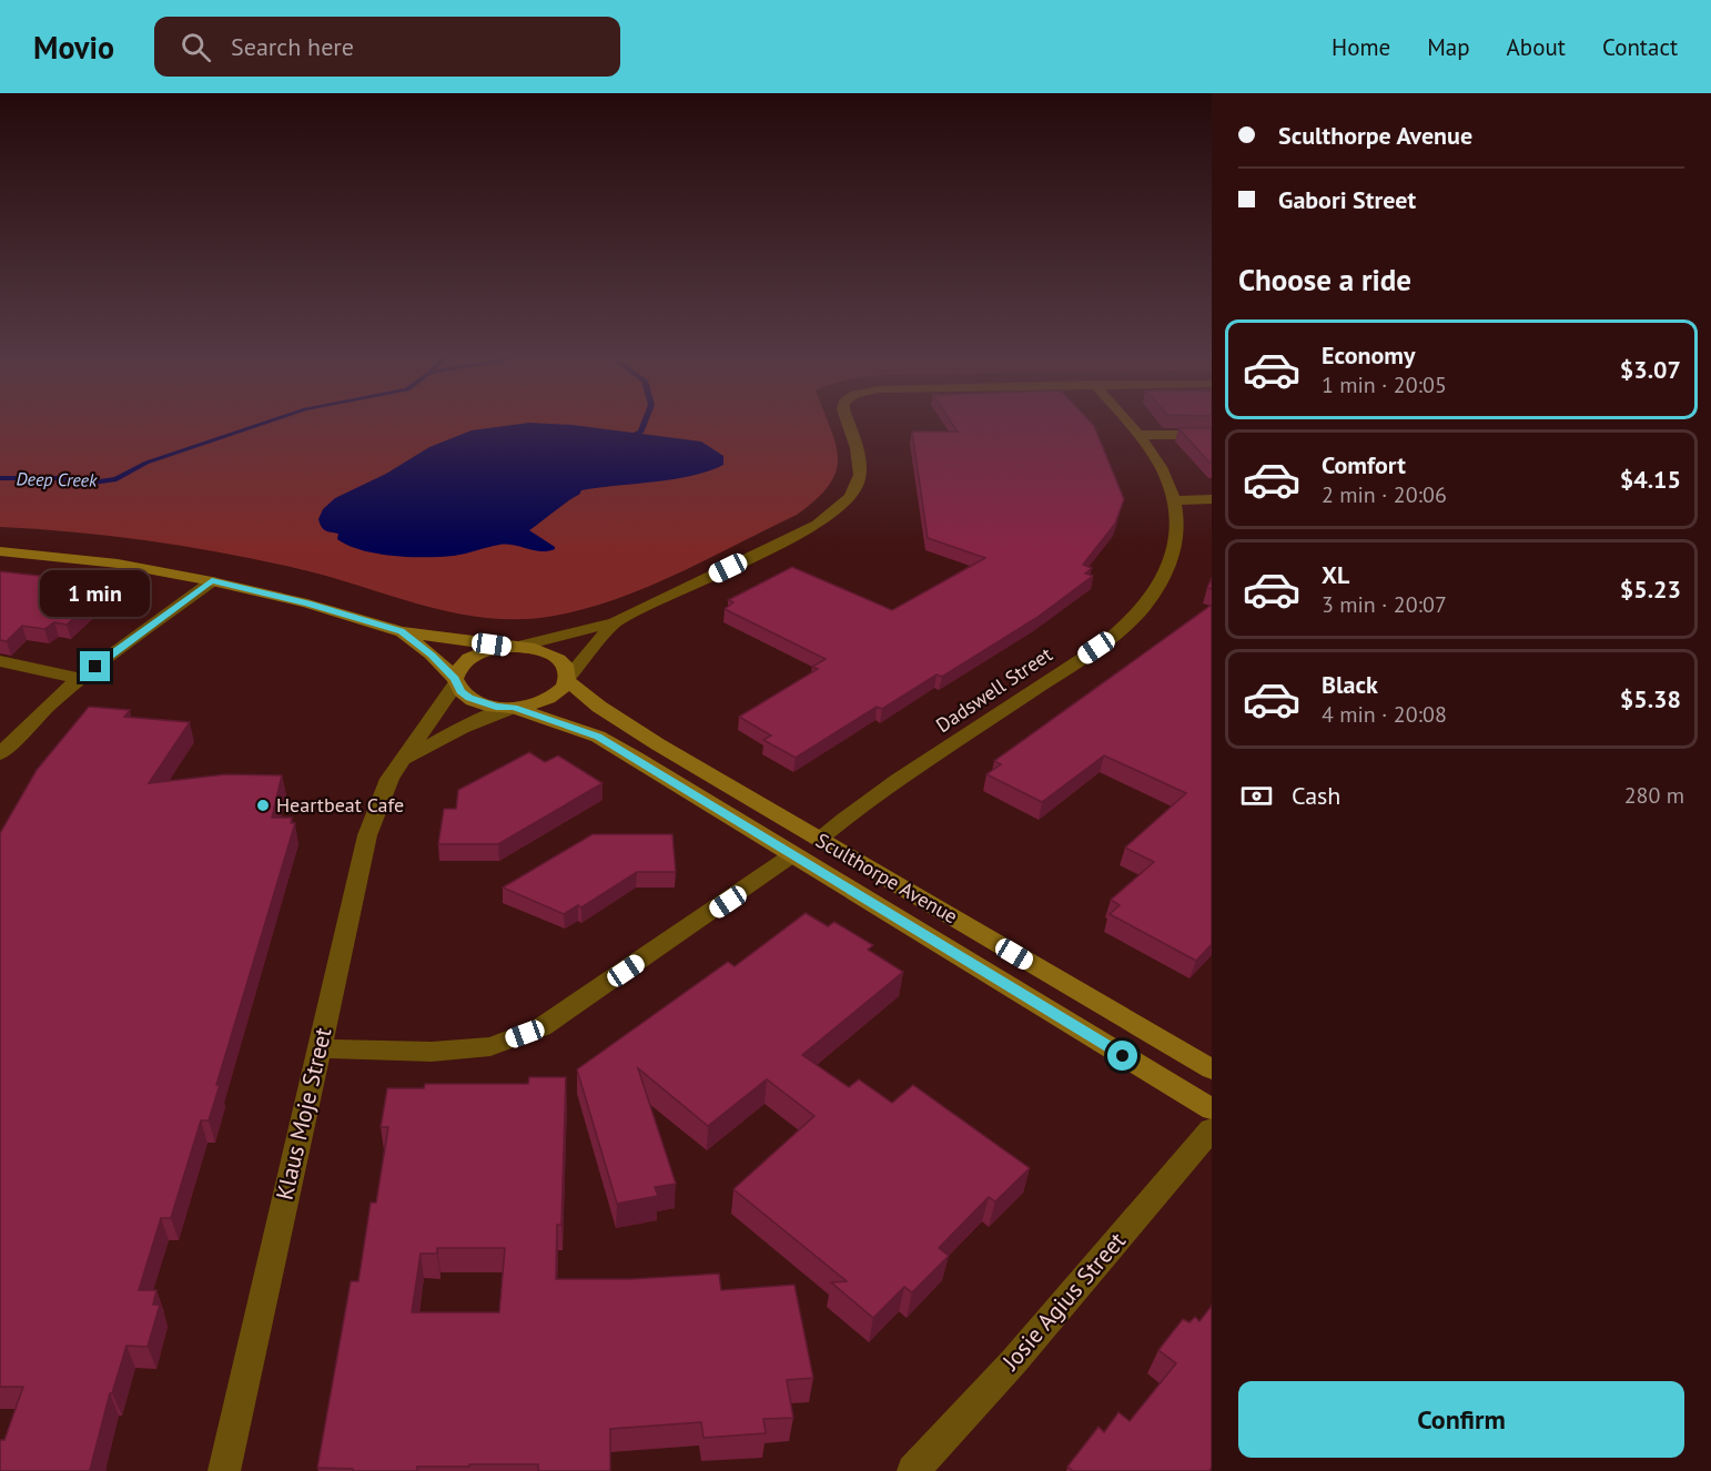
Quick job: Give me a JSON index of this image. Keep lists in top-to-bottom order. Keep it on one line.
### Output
{"streets":{"street":["Dadswell Street","Sculthorpe Avenue","Klaus Moje Street","Josie Agius Street"]},"crossings":[["Dadswell Street","Sculthorpe Avenue"],["Sculthorpe Avenue","Klaus Moje Street"]],"water":["Deep Creek"],"places":["Heartbeat Cafe"],"page":{"header":"Movio","search":"Search here","nav":["Home","Map","About","Contact"],"banner":["Sculthorpe Avenue","Gabori Street"],"heading":"Choose a ride","list":[{"name":"Economy","note":"1 min · 20:05","value":"$3.07"},{"name":"Comfort","note":"2 min · 20:06","value":"$4.15"},{"name":"XL","note":"3 min · 20:07","value":"$5.23"},{"name":"Black","note":"4 min · 20:08","value":"$5.38"}],"bubble":"1 min","pay":["Cash","280 m"],"buttons":"Confirm"}}
